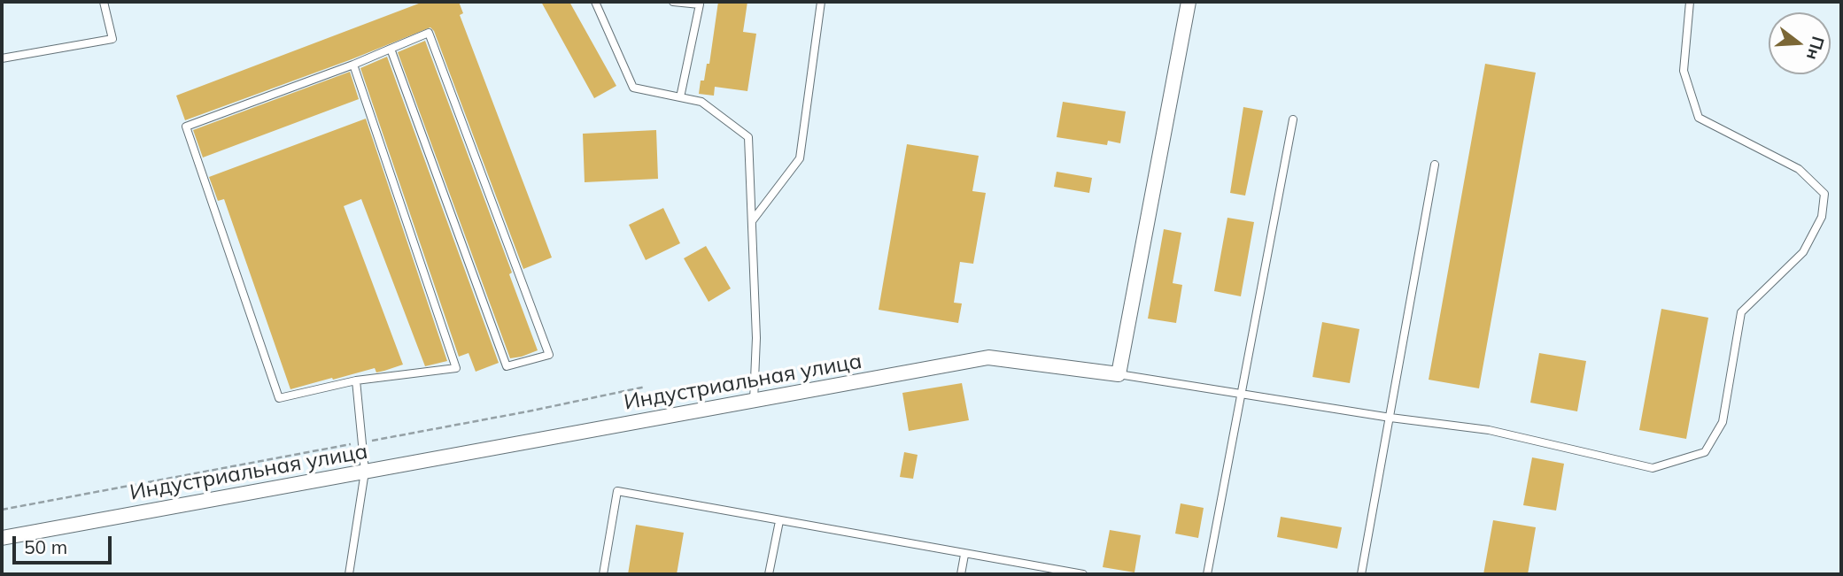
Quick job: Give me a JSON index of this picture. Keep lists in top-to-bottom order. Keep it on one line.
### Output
{"streets":{"street":["Индустриальная улица"]},"scale_bar":"50 m","north":"right"}
